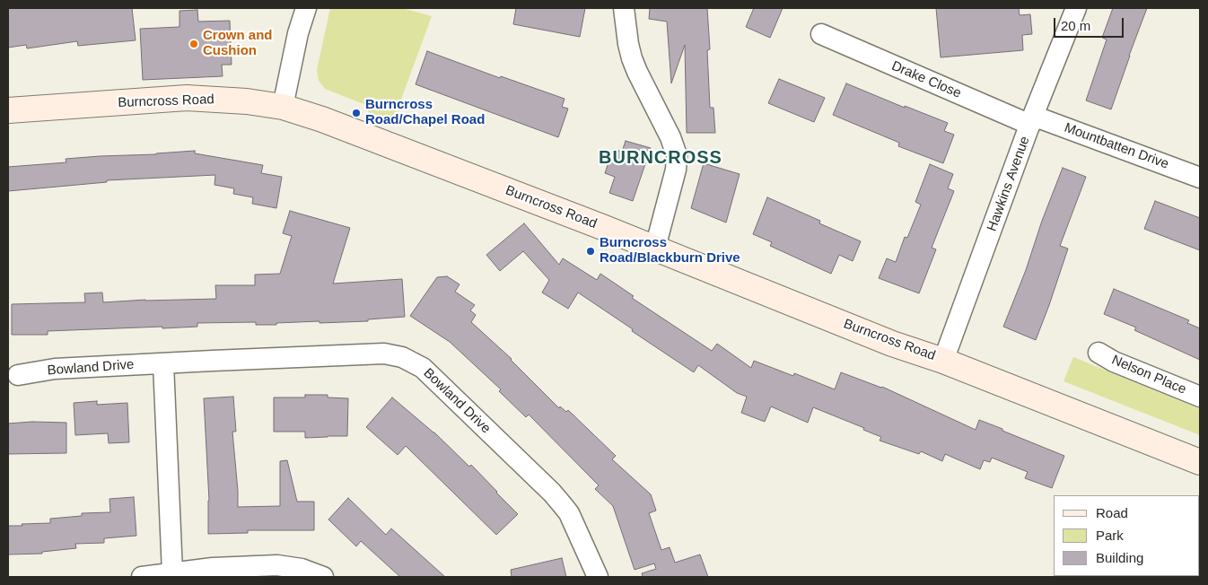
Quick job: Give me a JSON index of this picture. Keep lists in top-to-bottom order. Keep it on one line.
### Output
{"streets":{"main road":["Burncross Road"],"street":["Drake Close","Mountbatten Drive","Hawkins Avenue","Bowland Drive","Nelson Place"]},"crossings":[["Drake Close","Mountbatten Drive"],["Drake Close","Hawkins Avenue"],["Burncross Road","Hawkins Avenue"],["Mountbatten Drive","Hawkins Avenue"]],"districts":["BURNCROSS"],"places":["Crown and Cushion","Burncross Road/Chapel Road","Burncross Road/Blackburn Drive"],"legend":["Road","Park","Building"],"scale_bar":"20 m"}
